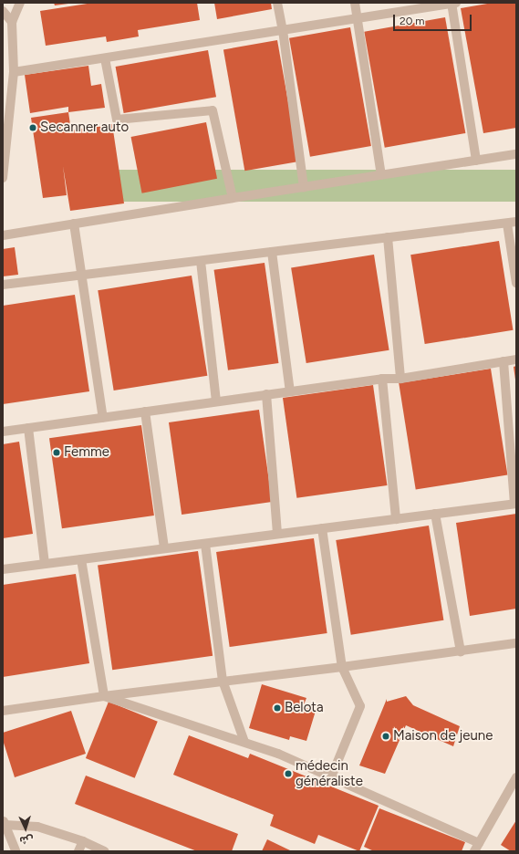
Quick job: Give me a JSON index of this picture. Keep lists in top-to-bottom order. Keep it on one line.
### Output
{"places":["Secanner auto","Femme","Belota","Maison de jeune","médecin généraliste"],"scale_bar":"20 m","north":"bottom"}
